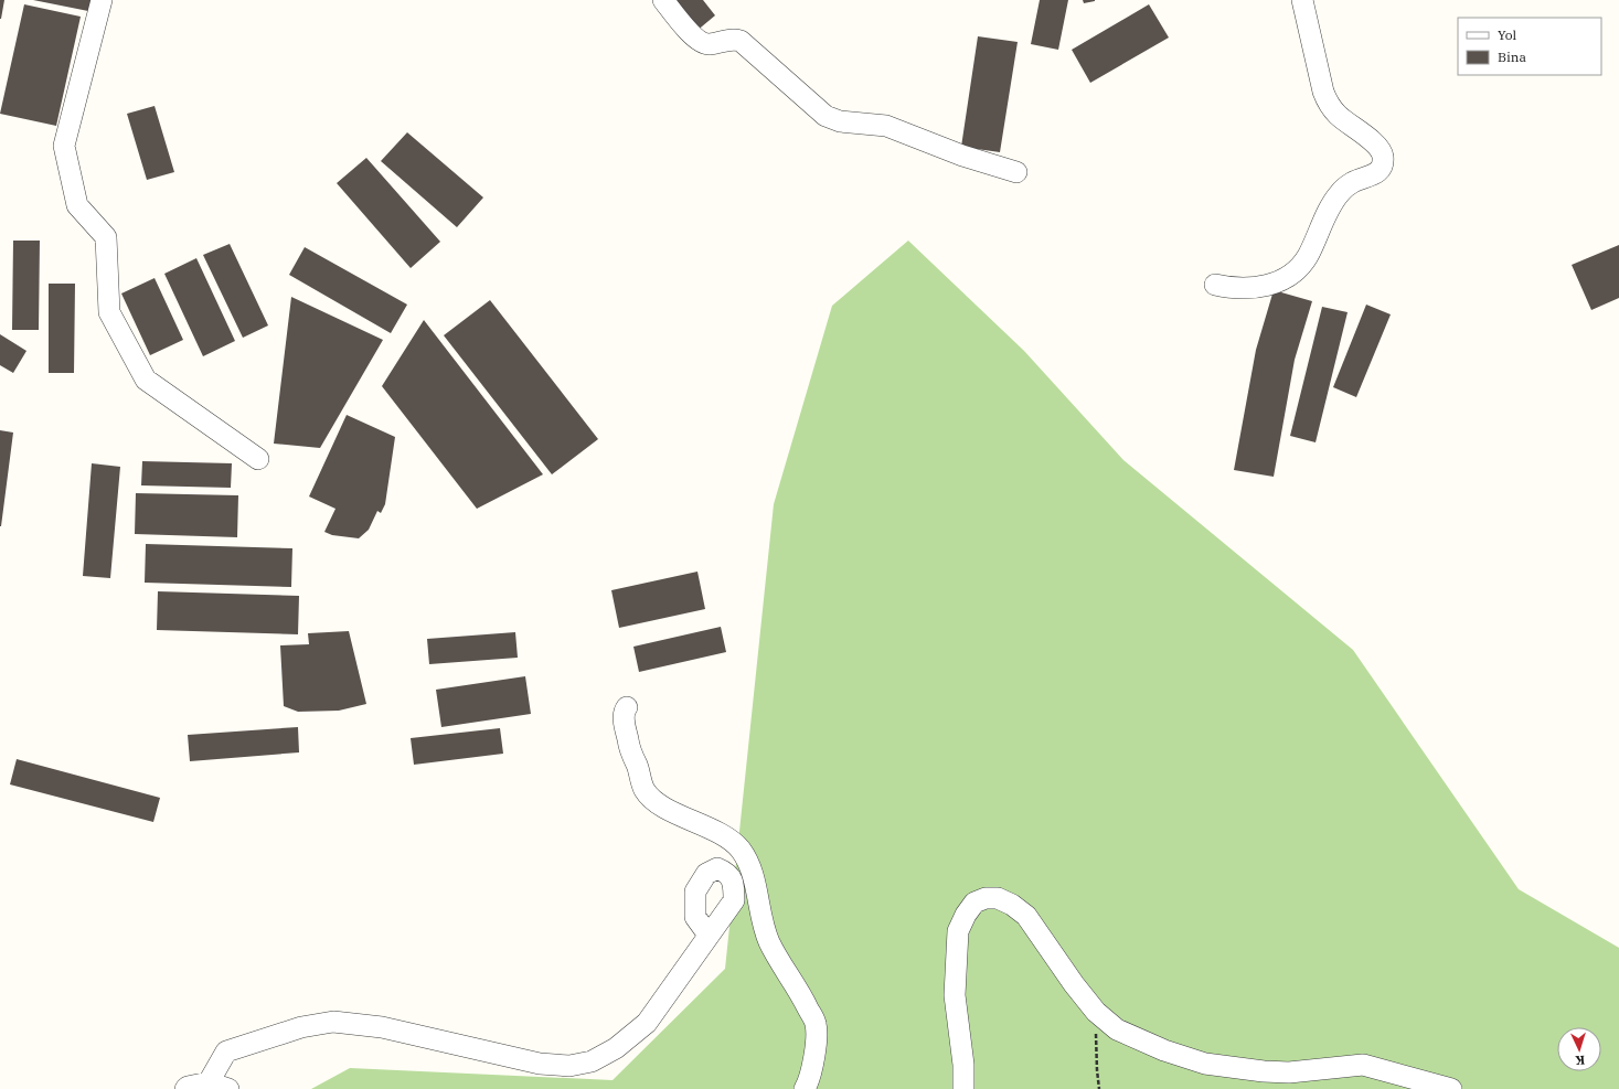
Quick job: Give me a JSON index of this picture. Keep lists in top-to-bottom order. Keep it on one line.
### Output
{"legend":["Yol","Bina"],"north":"bottom"}
